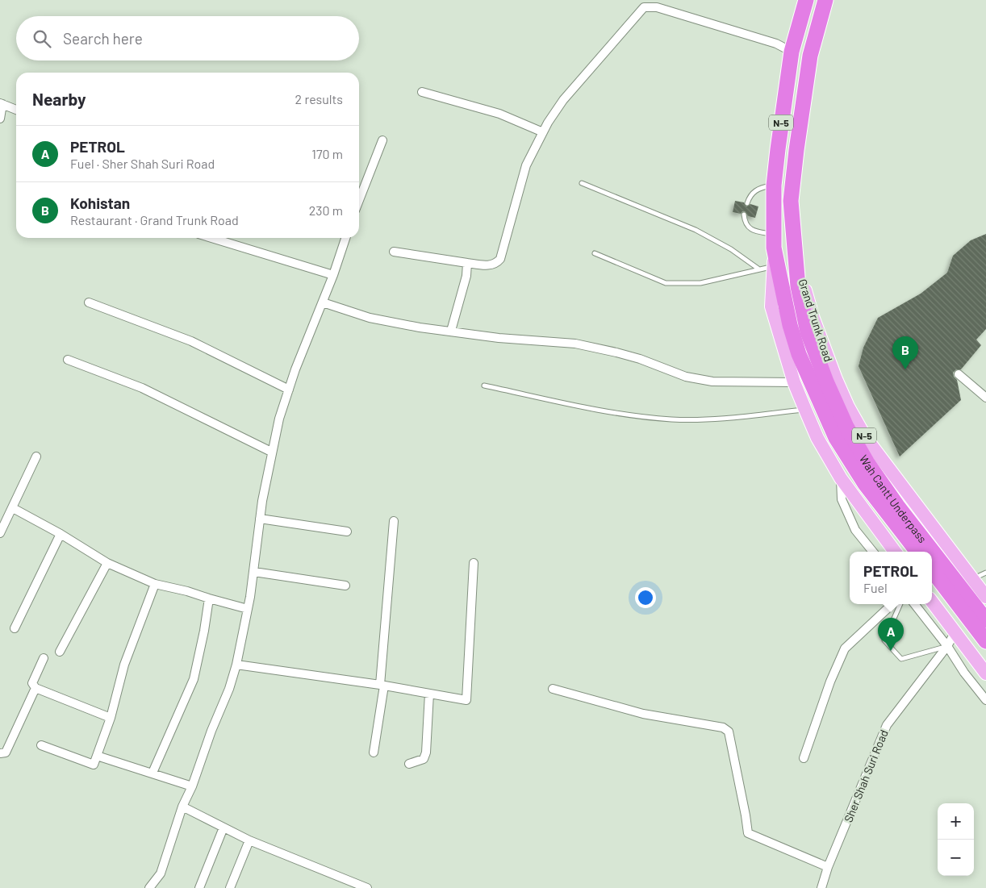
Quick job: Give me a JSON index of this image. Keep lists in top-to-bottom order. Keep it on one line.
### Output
{"streets":{"highway":["N-5","Grand Trunk Road","Wah Cantt Underpass"],"street":["Sher Shah Suri Road"]},"crossings":[["N-5","Wah Cantt Underpass"],["Grand Trunk Road","Wah Cantt Underpass"]],"page":{"search":"Search here","heading":["Nearby","2 results"],"list":[{"mark":"A","name":"PETROL","note":"Fuel · Sher Shah Suri Road","value":"170 m"},{"mark":"B","name":"Kohistan","note":"Restaurant · Grand Trunk Road","value":"230 m"}],"pins":["B","A"],"popup":["PETROL","Fuel"],"map_buttons":["+","−"]}}
